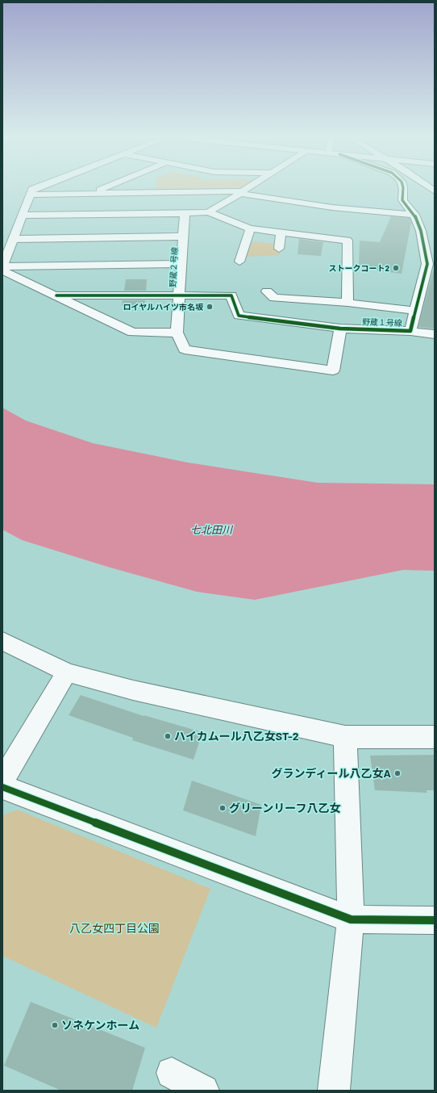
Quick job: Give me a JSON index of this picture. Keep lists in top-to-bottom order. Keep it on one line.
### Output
{"streets":{"main road":["野蔵２号線","野蔵１号線"]},"crossings":[["野蔵２号線","野蔵１号線"]],"water":["七北田川"],"parks":["八乙女四丁目公園"],"places":["ストークコート2","ロイヤルハイツ市名坂","ハイカムール八乙女ST-2","グランディール八乙女A","グリーンリーフ八乙女","ソネケンホーム"]}
